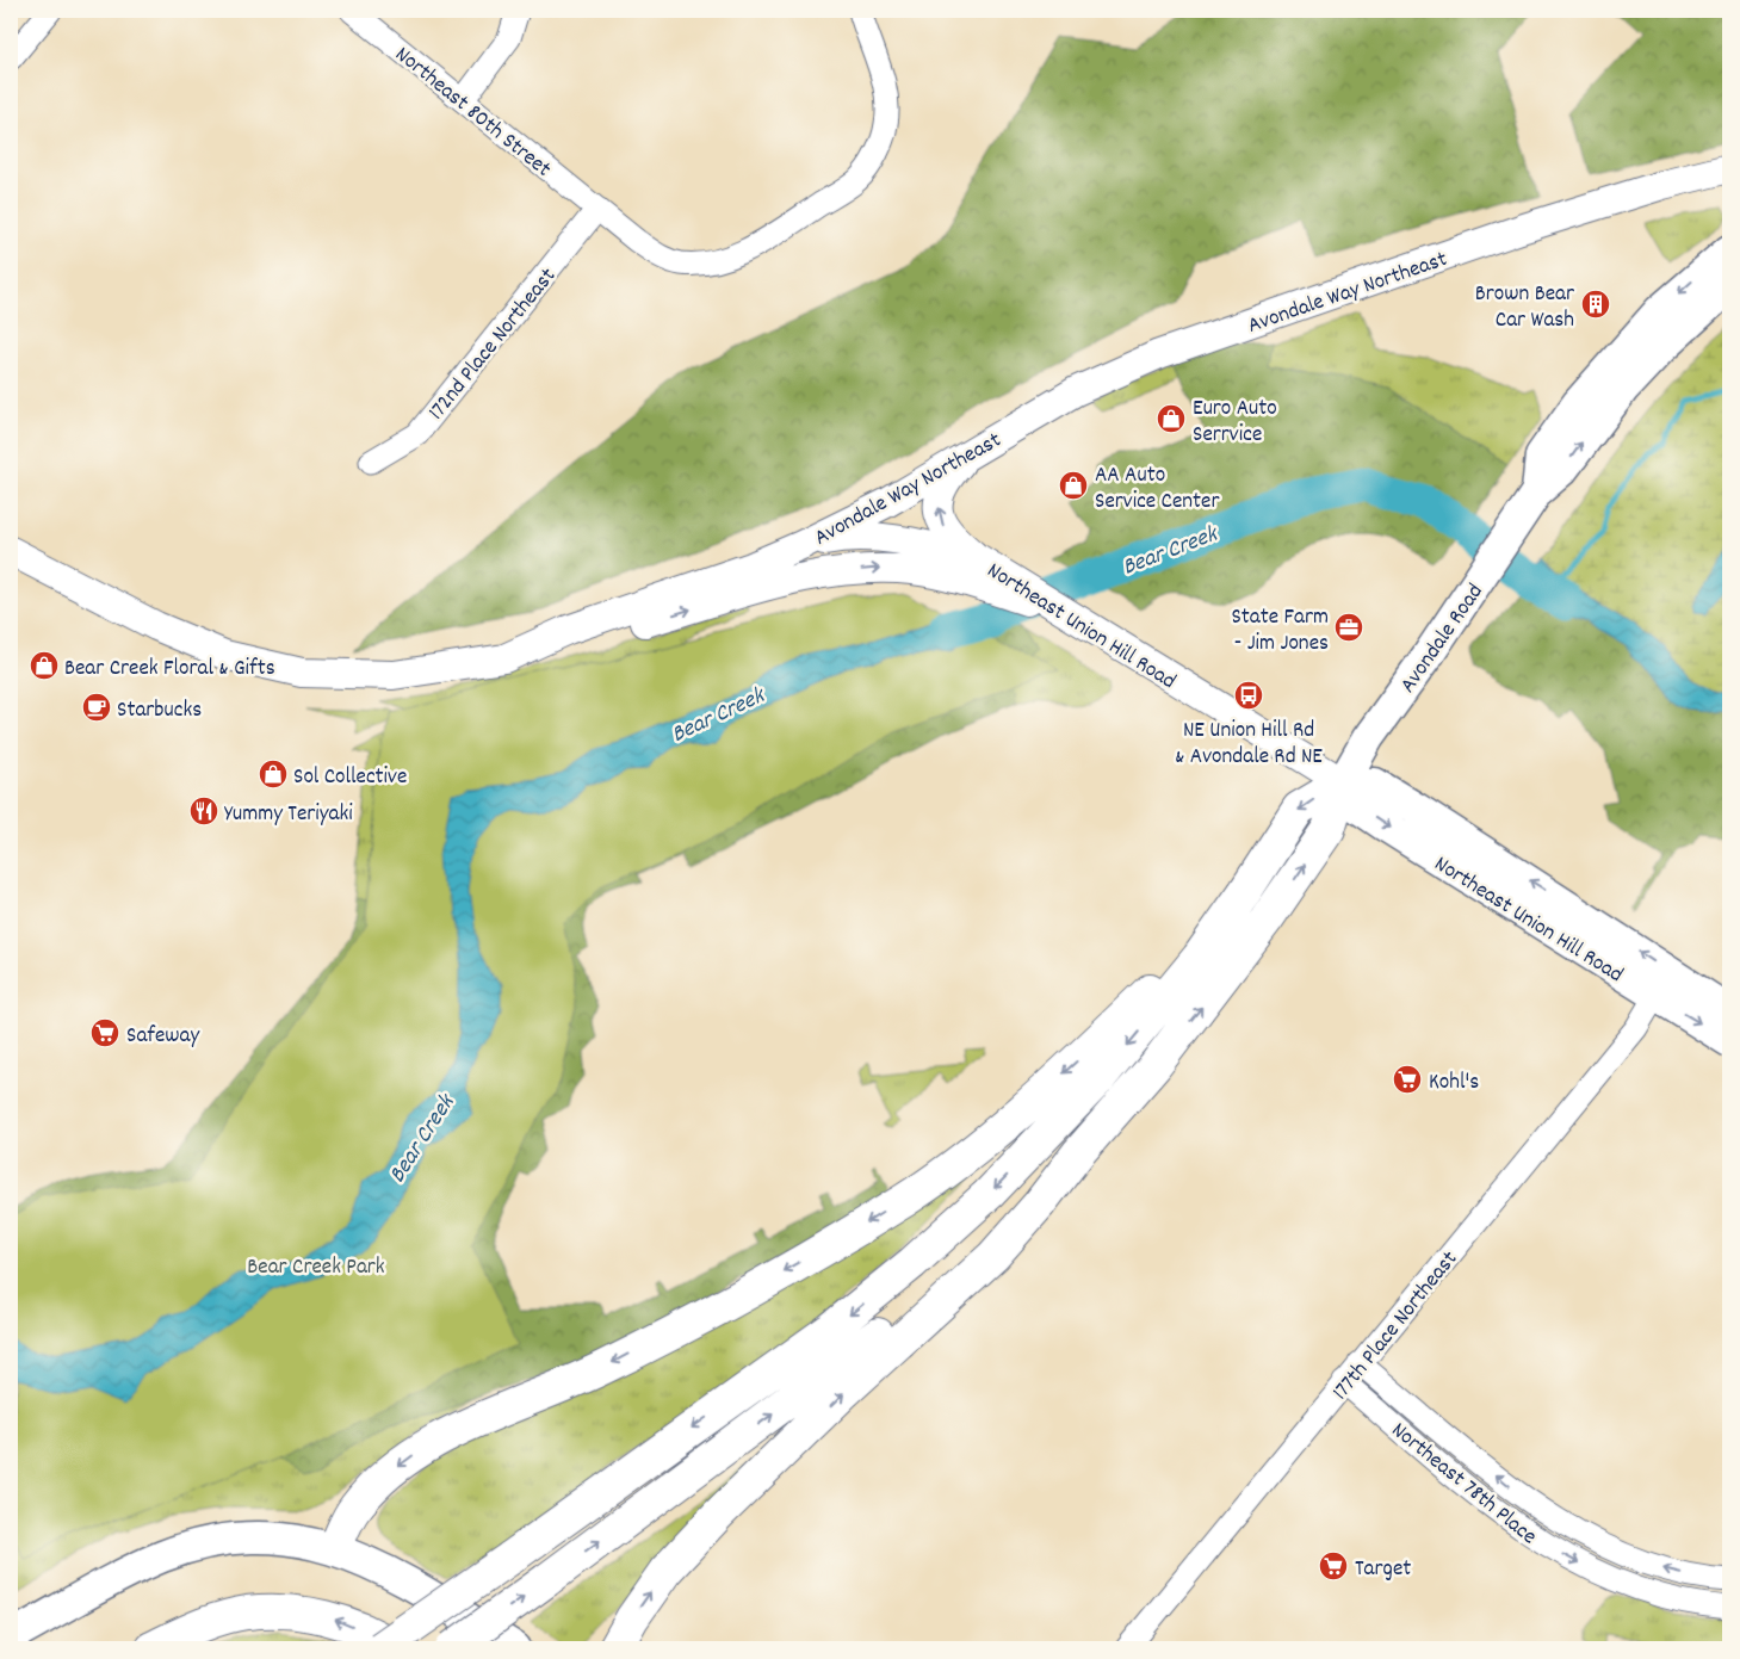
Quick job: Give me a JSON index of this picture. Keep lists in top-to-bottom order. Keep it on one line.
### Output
{"streets":{"main road":["Northeast Union Hill Road","Avondale Road"],"street":["Northeast 80th Street","Avondale Way Northeast","172nd Place Northeast","177th Place Northeast","Northeast 78th Place"]},"crossings":[["Northeast 80th Street","172nd Place Northeast"],["Avondale Way Northeast","Northeast Union Hill Road"],["Northeast Union Hill Road","Avondale Road"],["Northeast Union Hill Road","177th Place Northeast"],["177th Place Northeast","Northeast 78th Place"]],"water":["Bear Creek"],"parks":["Bear Creek Park"],"places":{"building":["Brown Bear Car Wash"],"shop":["Euro Auto Serrvice","AA Auto Service Center","Bear Creek Floral & Gifts","Sol Collective"],"office":["State Farm - Jim Jones"],"bus stop":["NE Union Hill Rd & Avondale Rd NE"],"cafe":["Starbucks"],"restaurant":["Yummy Teriyaki"],"supermarket":["Safeway","Kohl's","Target"]}}
